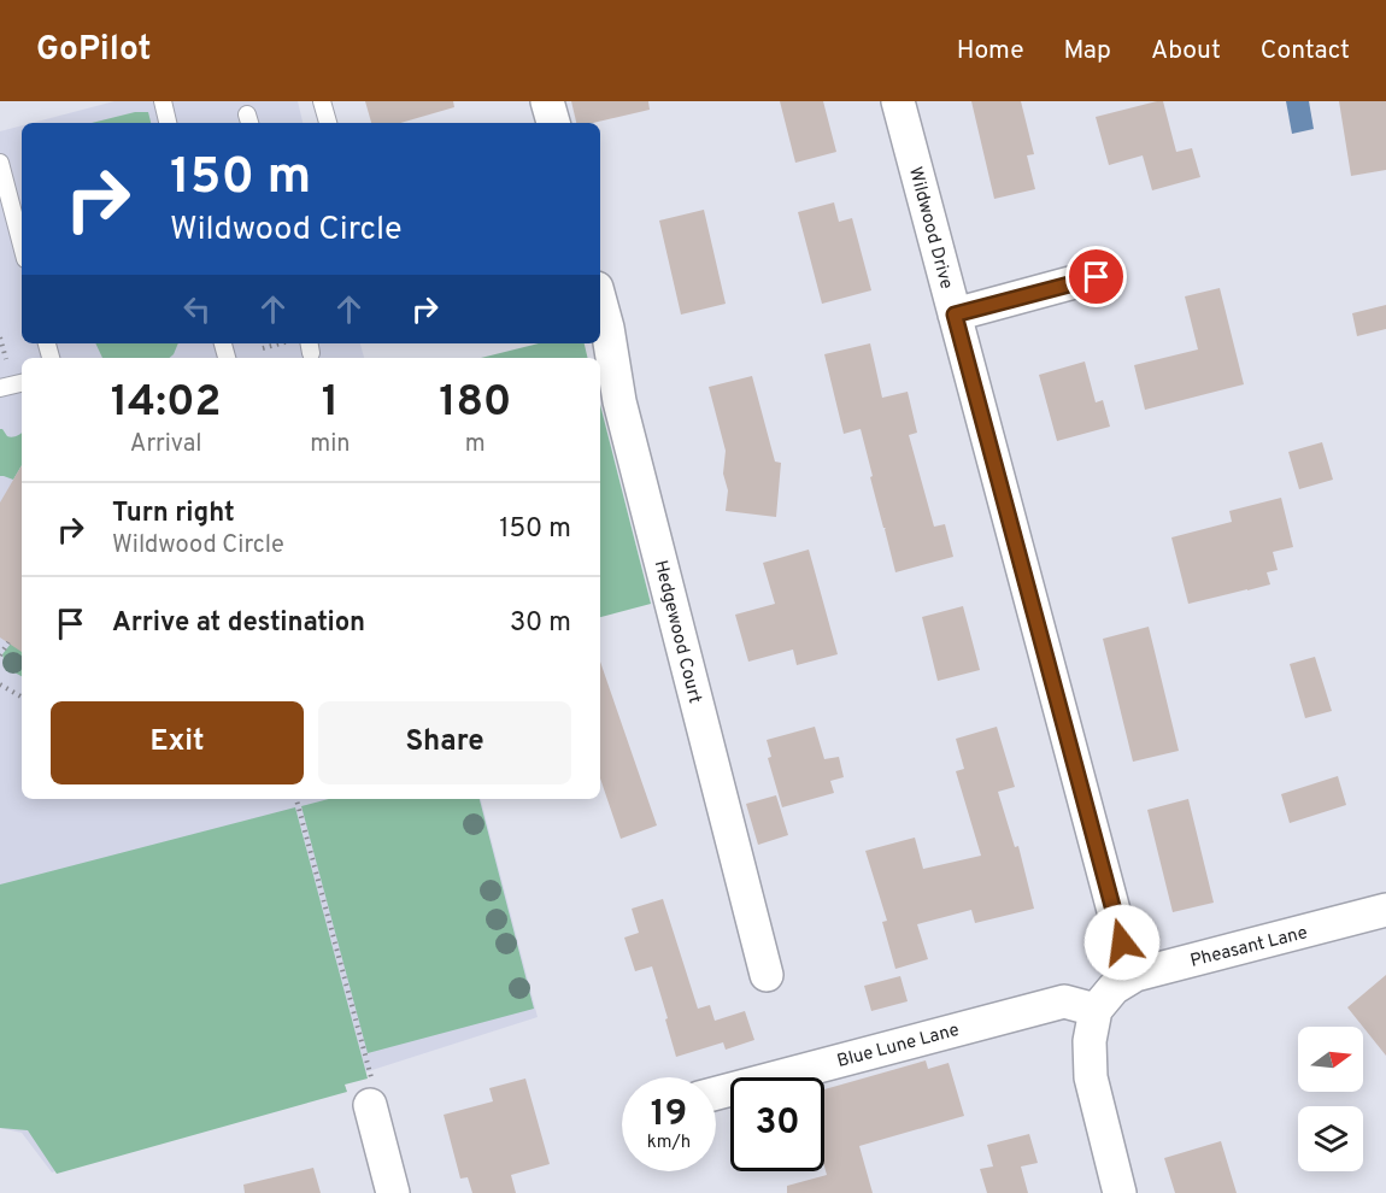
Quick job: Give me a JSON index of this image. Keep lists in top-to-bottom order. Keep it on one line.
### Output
{"streets":{"street":["Wildwood Drive","Hedgewood Court","Pheasant Lane","Blue Lune Lane"]},"crossings":[["Pheasant Lane","Blue Lune Lane"]],"north":"right","page":{"header":"GoPilot","nav":["Home","Map","About","Contact"],"turn":["150 m","Wildwood Circle"],"eta":["14:02","Arrival","1","min","180","m"],"list":[{"name":"Turn right","note":"Wildwood Circle","value":"150 m"},{"name":"Arrive at destination","value":"30 m"}],"buttons":["Exit","Share"],"speed":"19 km/h","limit":"30"}}
